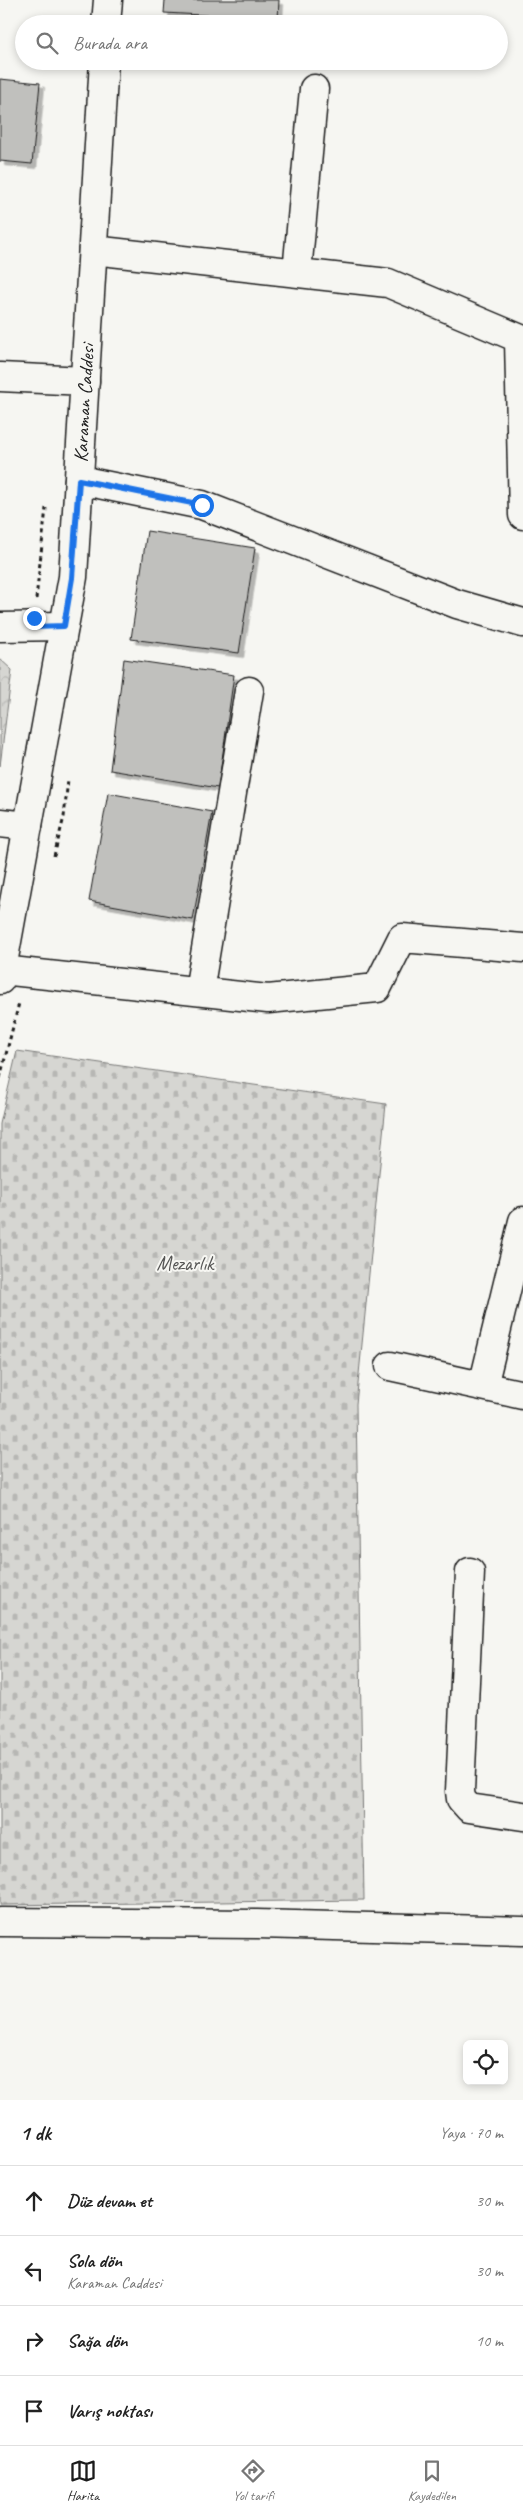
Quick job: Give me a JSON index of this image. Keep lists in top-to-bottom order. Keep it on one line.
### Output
{"streets":{"street":["Karaman Caddesi"]},"parks":["Mezarlık"],"page":{"search":"Burada ara","heading":["1 dk","Yaya · 70 m"],"list":[["Düz devam et","30 m"],["Sola dön","Karaman Caddesi","30 m"],["Sağa dön","10 m"],"Varış noktası"],"nav":["Harita","Yol tarifi","Kaydedilen"]}}
